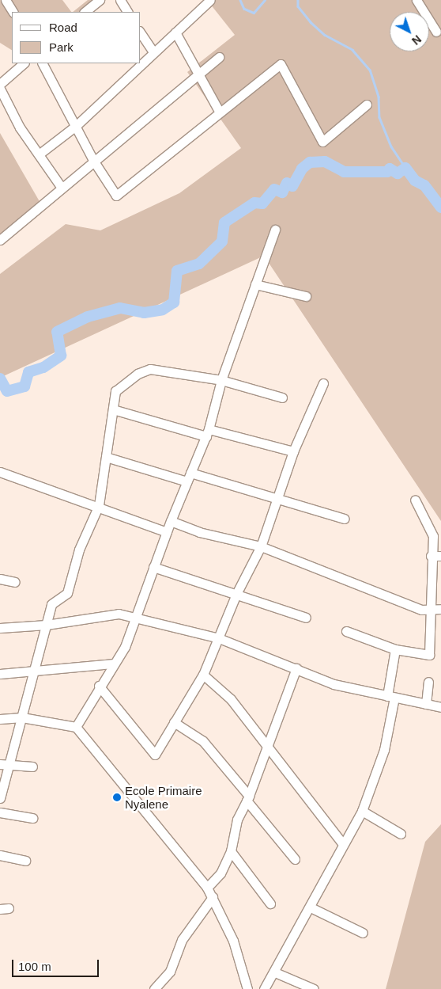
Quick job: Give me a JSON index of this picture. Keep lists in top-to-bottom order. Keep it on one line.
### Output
{"places":["Ecole Primaire Nyalene"],"legend":["Road","Park"],"scale_bar":"100 m","north":"bottom right"}
